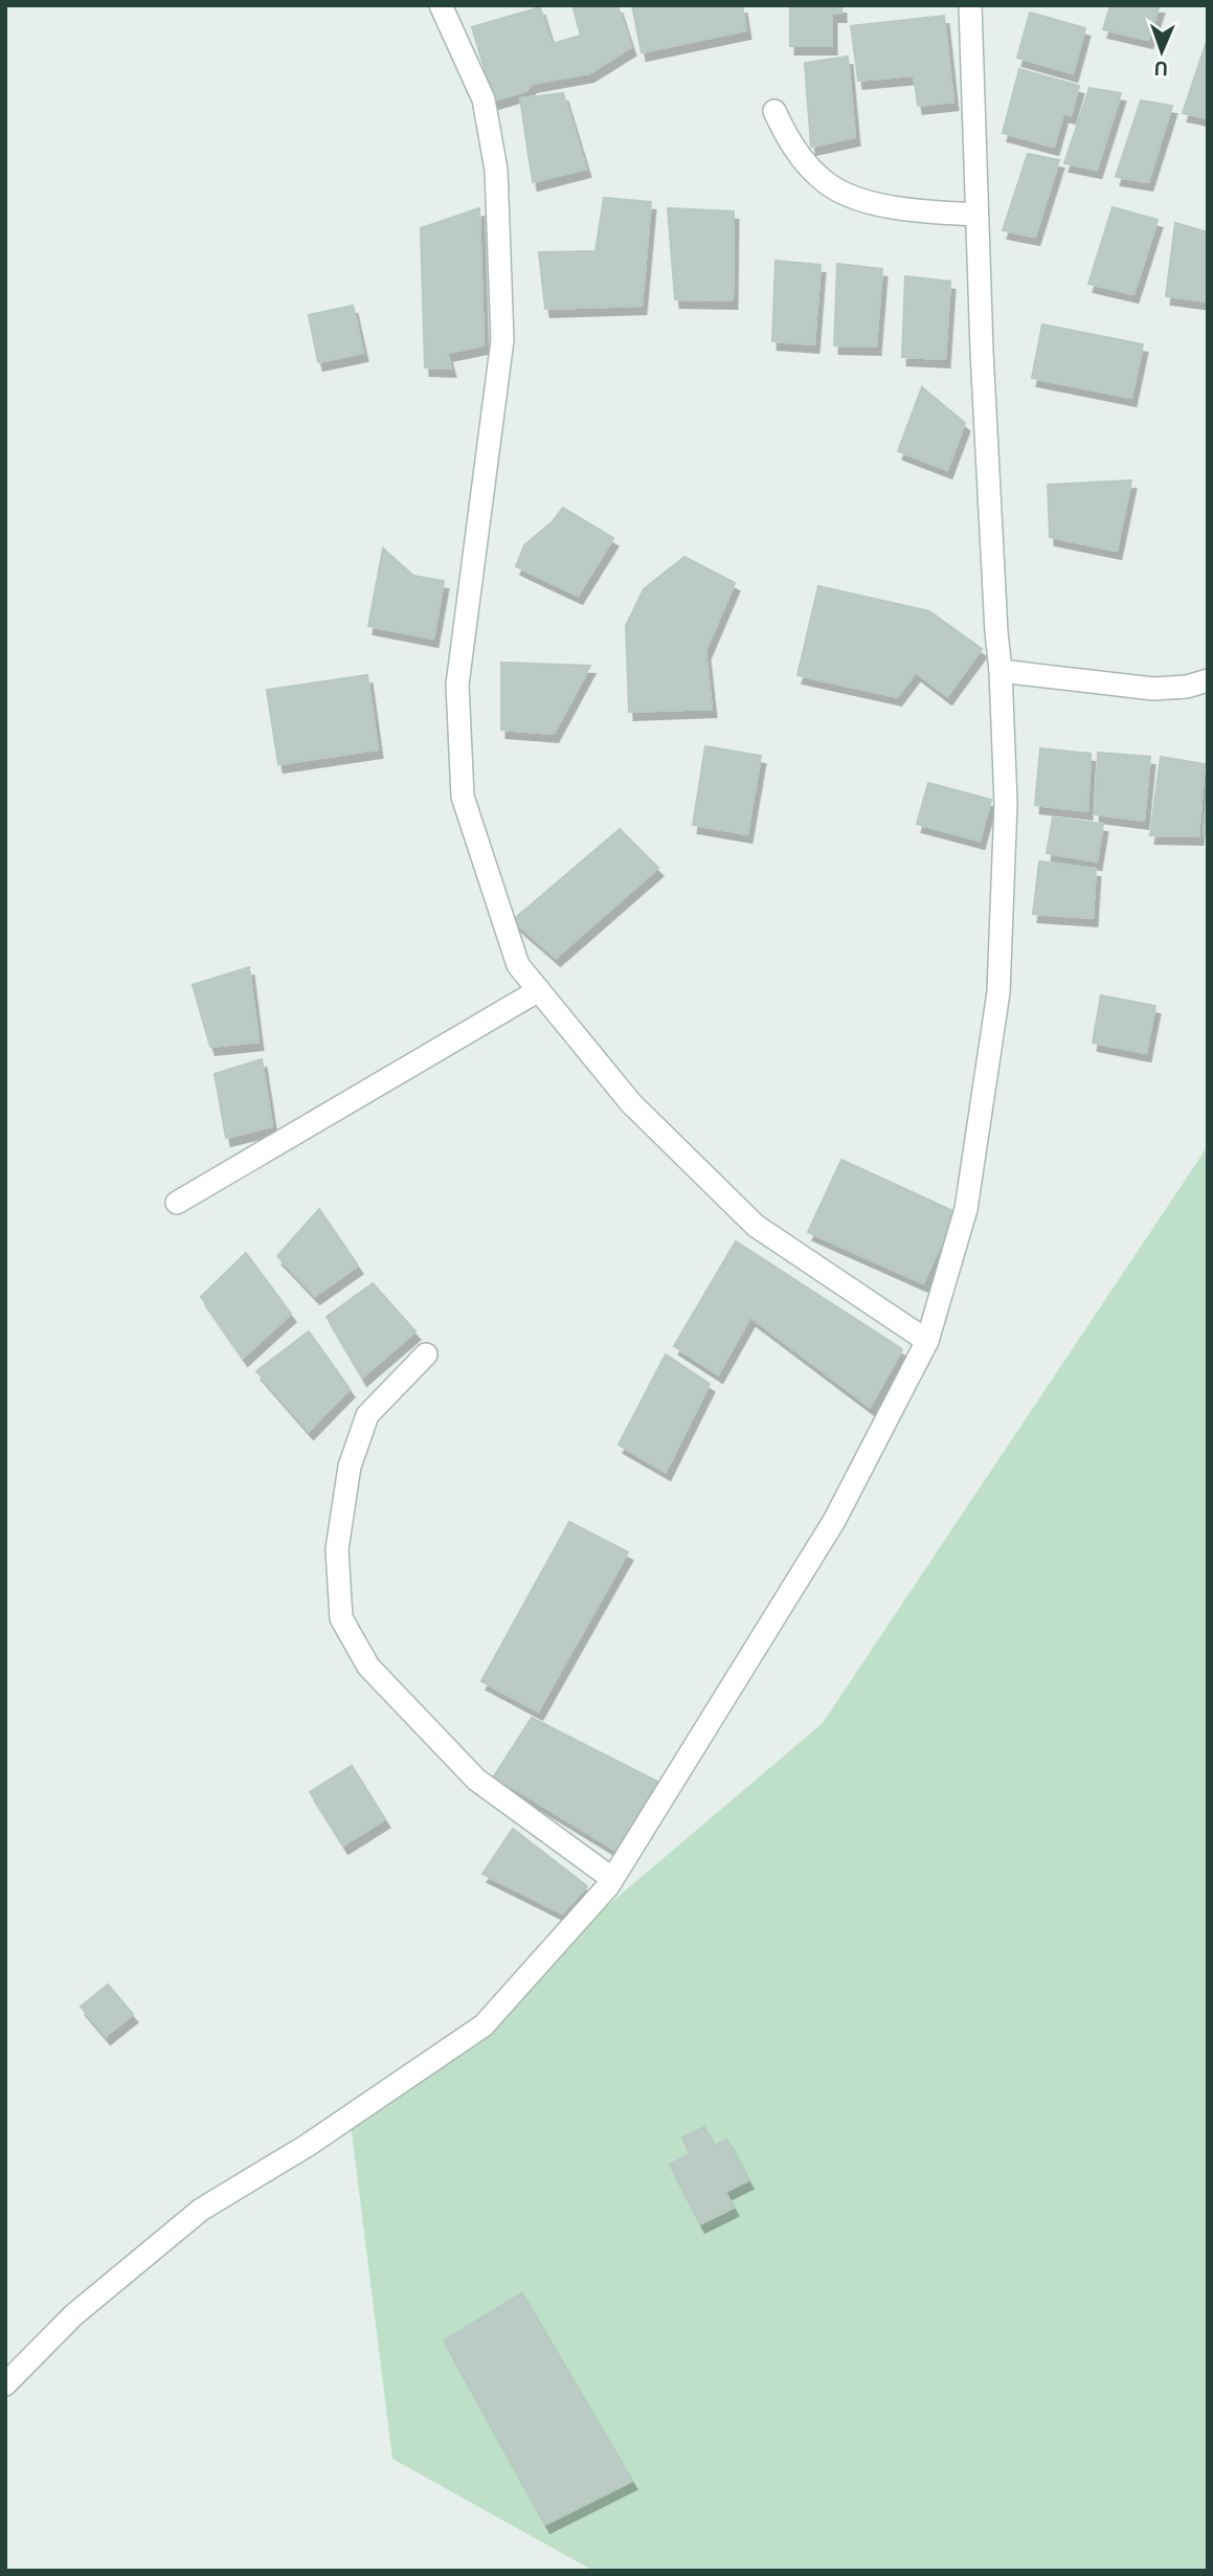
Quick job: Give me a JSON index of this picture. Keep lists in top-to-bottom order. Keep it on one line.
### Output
{"north":"bottom"}
